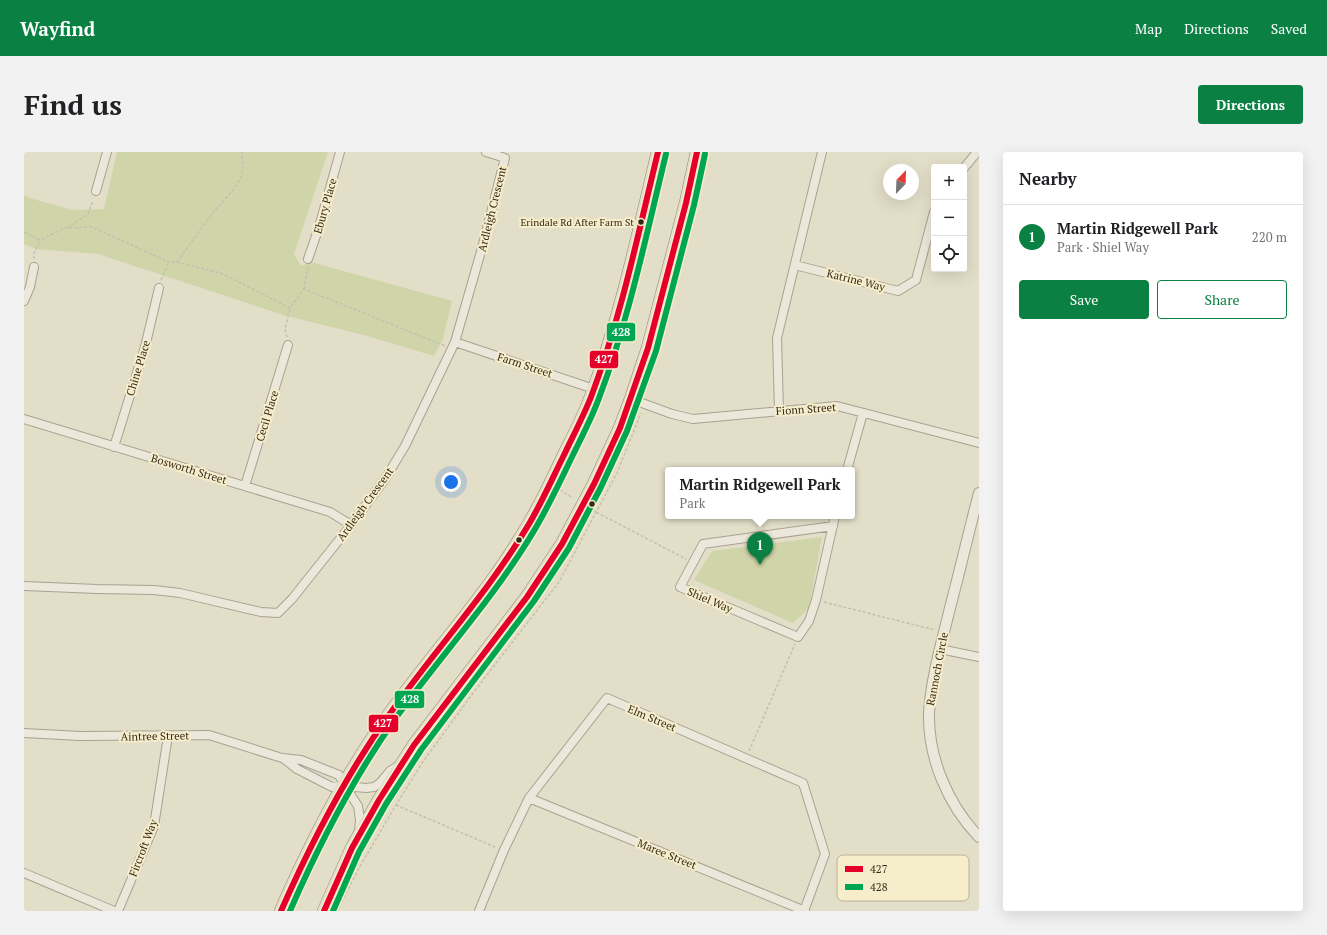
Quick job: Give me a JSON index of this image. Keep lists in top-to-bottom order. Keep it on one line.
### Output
{"streets":{"street":["Ebury Place","Ardleigh Crescent","Katrine Way","Farm Street","Chine Place","Fionn Street","Cecil Place","Bosworth Street","Shiel Way","Rannoch Circle","Elm Street","Aintree Street","Fircroft Way","Maree Street"]},"crossings":[["Ardleigh Crescent","Farm Street"],["Ardleigh Crescent","Bosworth Street"],["Chine Place","Bosworth Street"],["Cecil Place","Bosworth Street"],["Elm Street","Maree Street"],["Aintree Street","Fircroft Way"]],"places":["Erindale Rd After Farm St"],"lines":["transit line 427","transit line 428"],"legend":["427","428"],"north":"top right","page":{"header":"Wayfind","nav":["Map","Directions","Saved"],"buttons":["Directions",["Save","Share"]],"title":"Find us","heading":"Nearby","map_buttons":["+","−"],"list":[{"mark":"1","name":"Martin Ridgewell Park","note":"Park · Shiel Way","value":"220 m"}],"popup":["Martin Ridgewell Park","Park"],"pins":"1"}}
